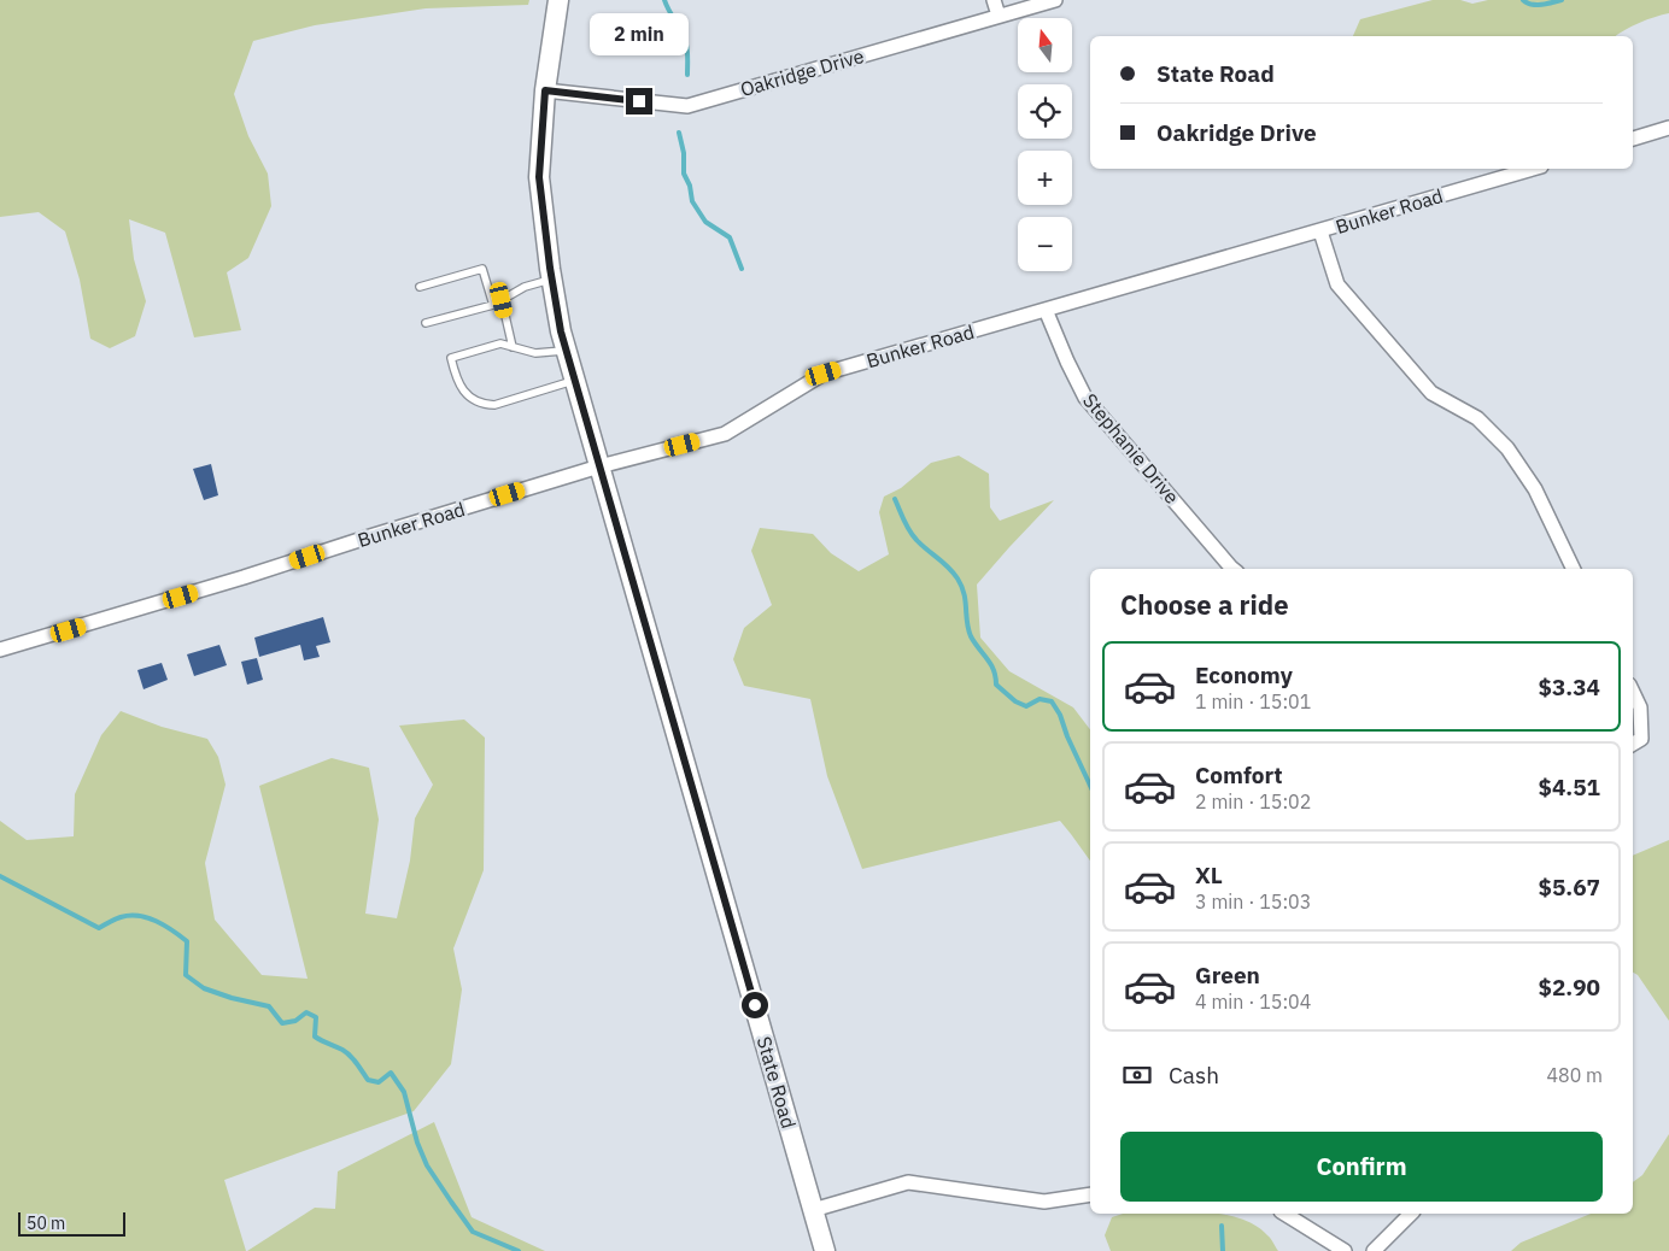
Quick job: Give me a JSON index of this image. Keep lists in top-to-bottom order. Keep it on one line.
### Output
{"streets":{"main road":["State Road"],"street":["Oakridge Drive","Bunker Road","Stephanie Drive"]},"crossings":[["Oakridge Drive","State Road"],["Bunker Road","Stephanie Drive"],["Bunker Road","State Road"]],"scale_bar":"50 m","north":"top","page":{"bubble":"2 min","map_buttons":["+","−"],"banner":["State Road","Oakridge Drive"],"heading":"Choose a ride","list":[{"name":"Economy","note":"1 min · 15:01","value":"$3.34"},{"name":"Comfort","note":"2 min · 15:02","value":"$4.51"},{"name":"XL","note":"3 min · 15:03","value":"$5.67"},{"name":"Green","note":"4 min · 15:04","value":"$2.90"}],"pay":["Cash","480 m"],"buttons":"Confirm","scale":"50 m"}}
